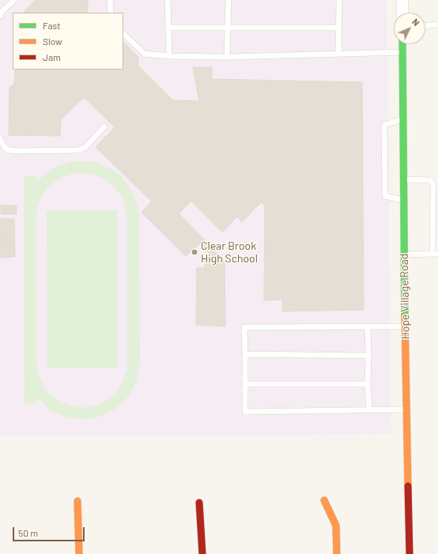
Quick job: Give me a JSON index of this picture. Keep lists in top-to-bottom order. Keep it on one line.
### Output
{"streets":{"street":["Hope Village Road"]},"places":["Clear Brook High School"],"legend":["Fast","Slow","Jam"],"scale_bar":"50 m","north":"top right"}
